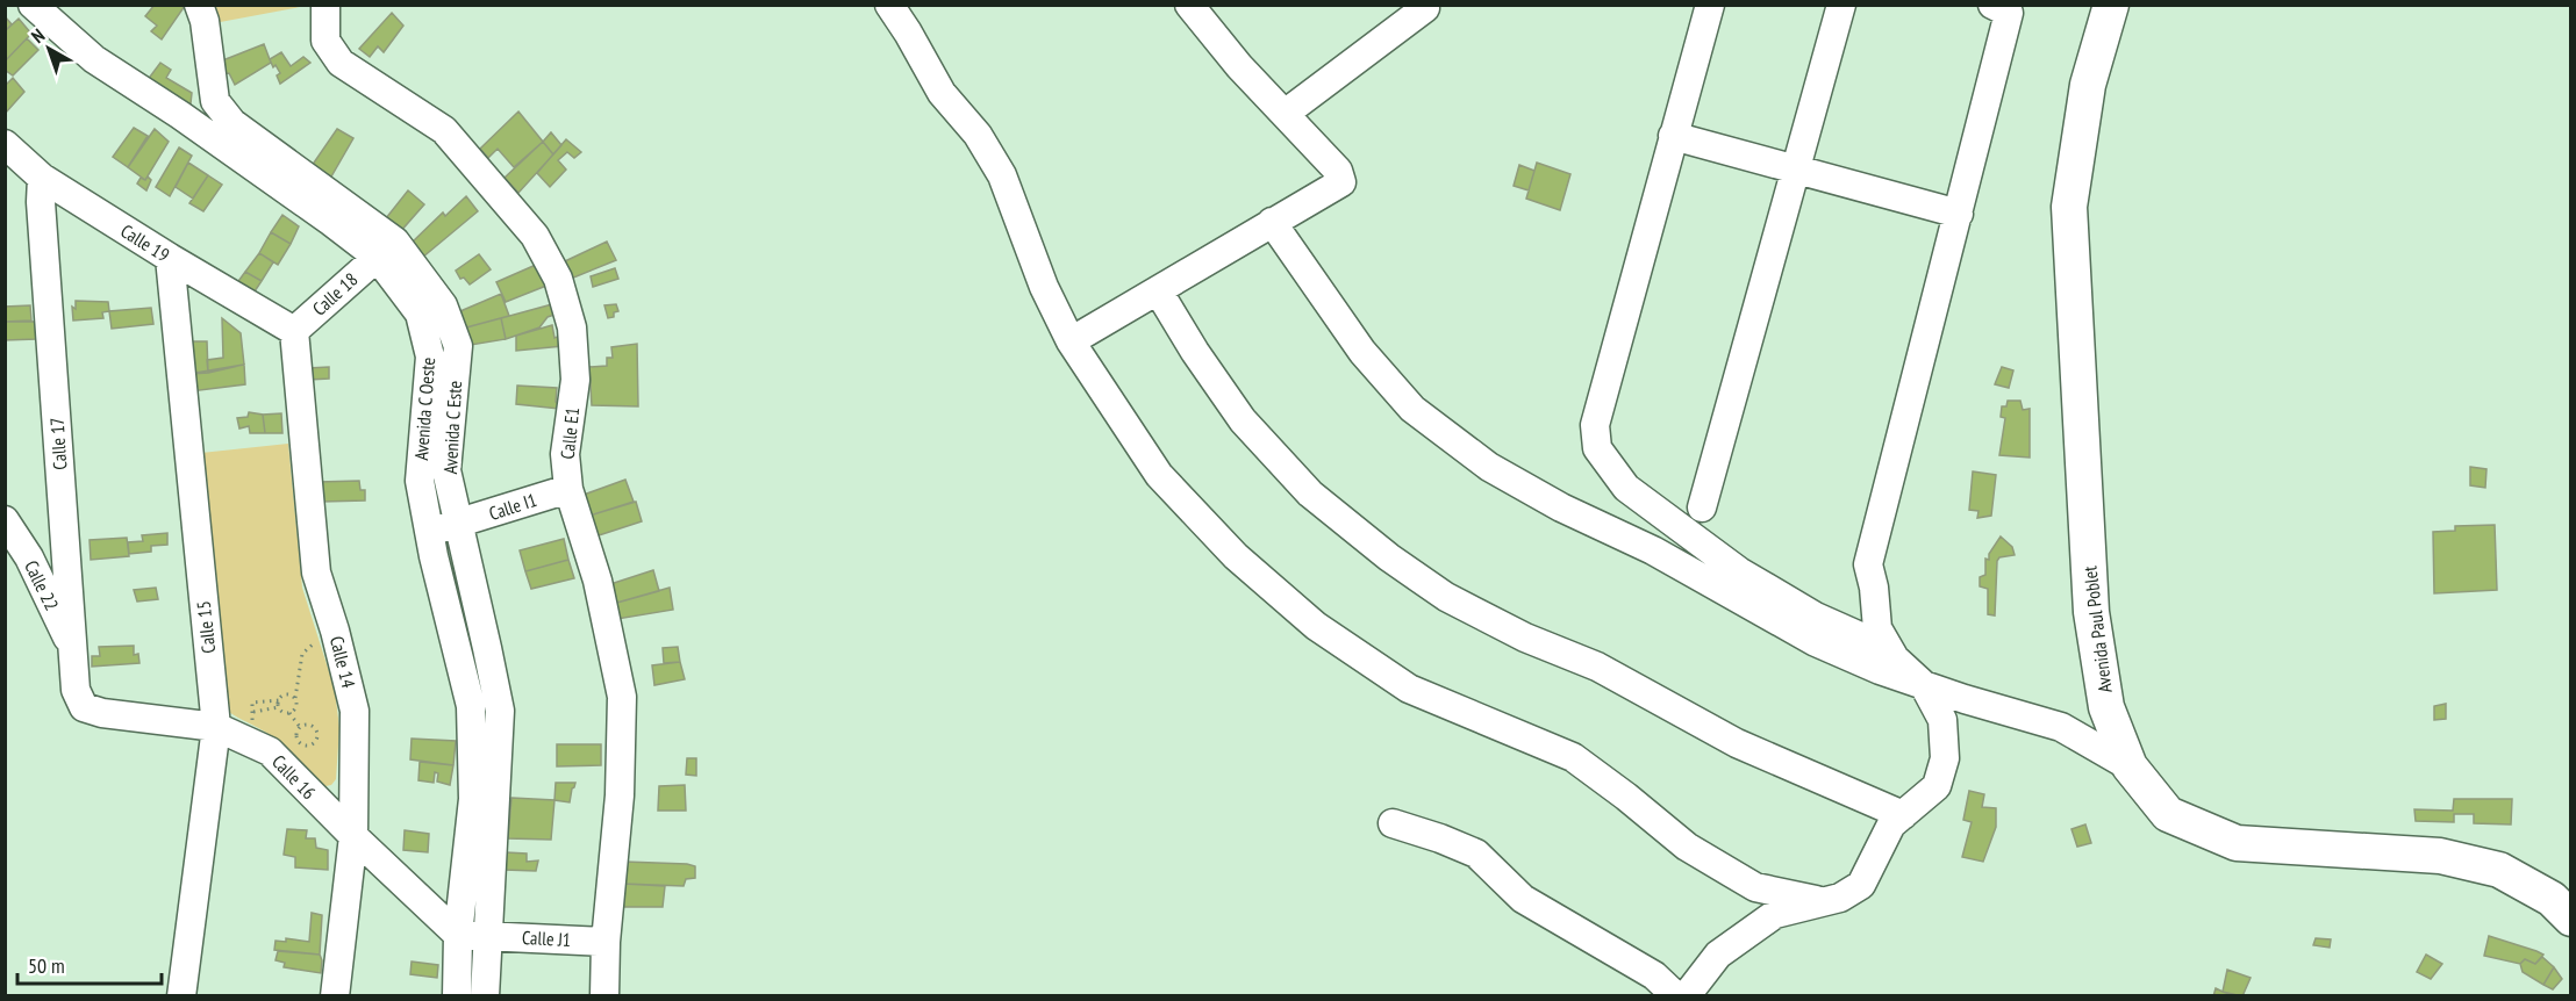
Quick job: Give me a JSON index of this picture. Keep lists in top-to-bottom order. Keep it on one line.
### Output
{"streets":{"main road":["Avenida Paul Poblet"],"street":["Calle 19","Calle 18","Avenida C Oeste","Avenida C Este","Calle E1","Calle 17","Calle I1","Calle 22","Calle 15","Calle 14","Calle 16","Calle J1"]},"crossings":[["Calle 19","Calle 18"],["Calle 19","Calle 17"],["Calle 19","Calle 15"],["Calle 19","Calle 14"],["Calle 18","Avenida C Oeste"],["Calle 18","Avenida C Este"],["Calle 18","Calle 14"],["Avenida C Oeste","Avenida C Este"],["Avenida C Oeste","Calle I1"],["Avenida C Oeste","Calle 16"],["Avenida C Oeste","Calle J1"],["Avenida C Este","Calle I1"],["Avenida C Este","Calle J1"],["Calle E1","Calle I1"],["Calle E1","Calle J1"],["Calle 17","Calle 22"],["Calle 17","Calle 16"],["Calle 15","Calle 16"],["Calle 14","Calle 16"],["Calle 16","Calle J1"]],"scale_bar":"50 m","north":"top left"}
